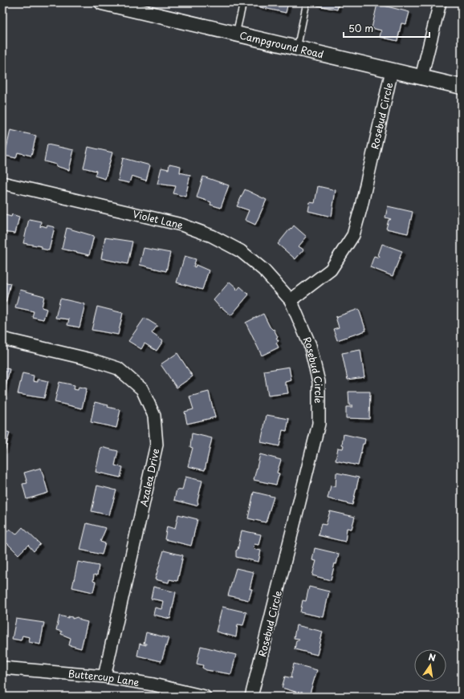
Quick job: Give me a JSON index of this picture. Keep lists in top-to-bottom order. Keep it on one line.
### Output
{"streets":{"street":["Campground Road","Rosebud Circle","Violet Lane","Azalea Drive","Buttercup Lane"]},"crossings":[["Campground Road","Rosebud Circle"],["Rosebud Circle","Violet Lane"],["Azalea Drive","Buttercup Lane"]],"scale_bar":"50 m","north":"top"}
